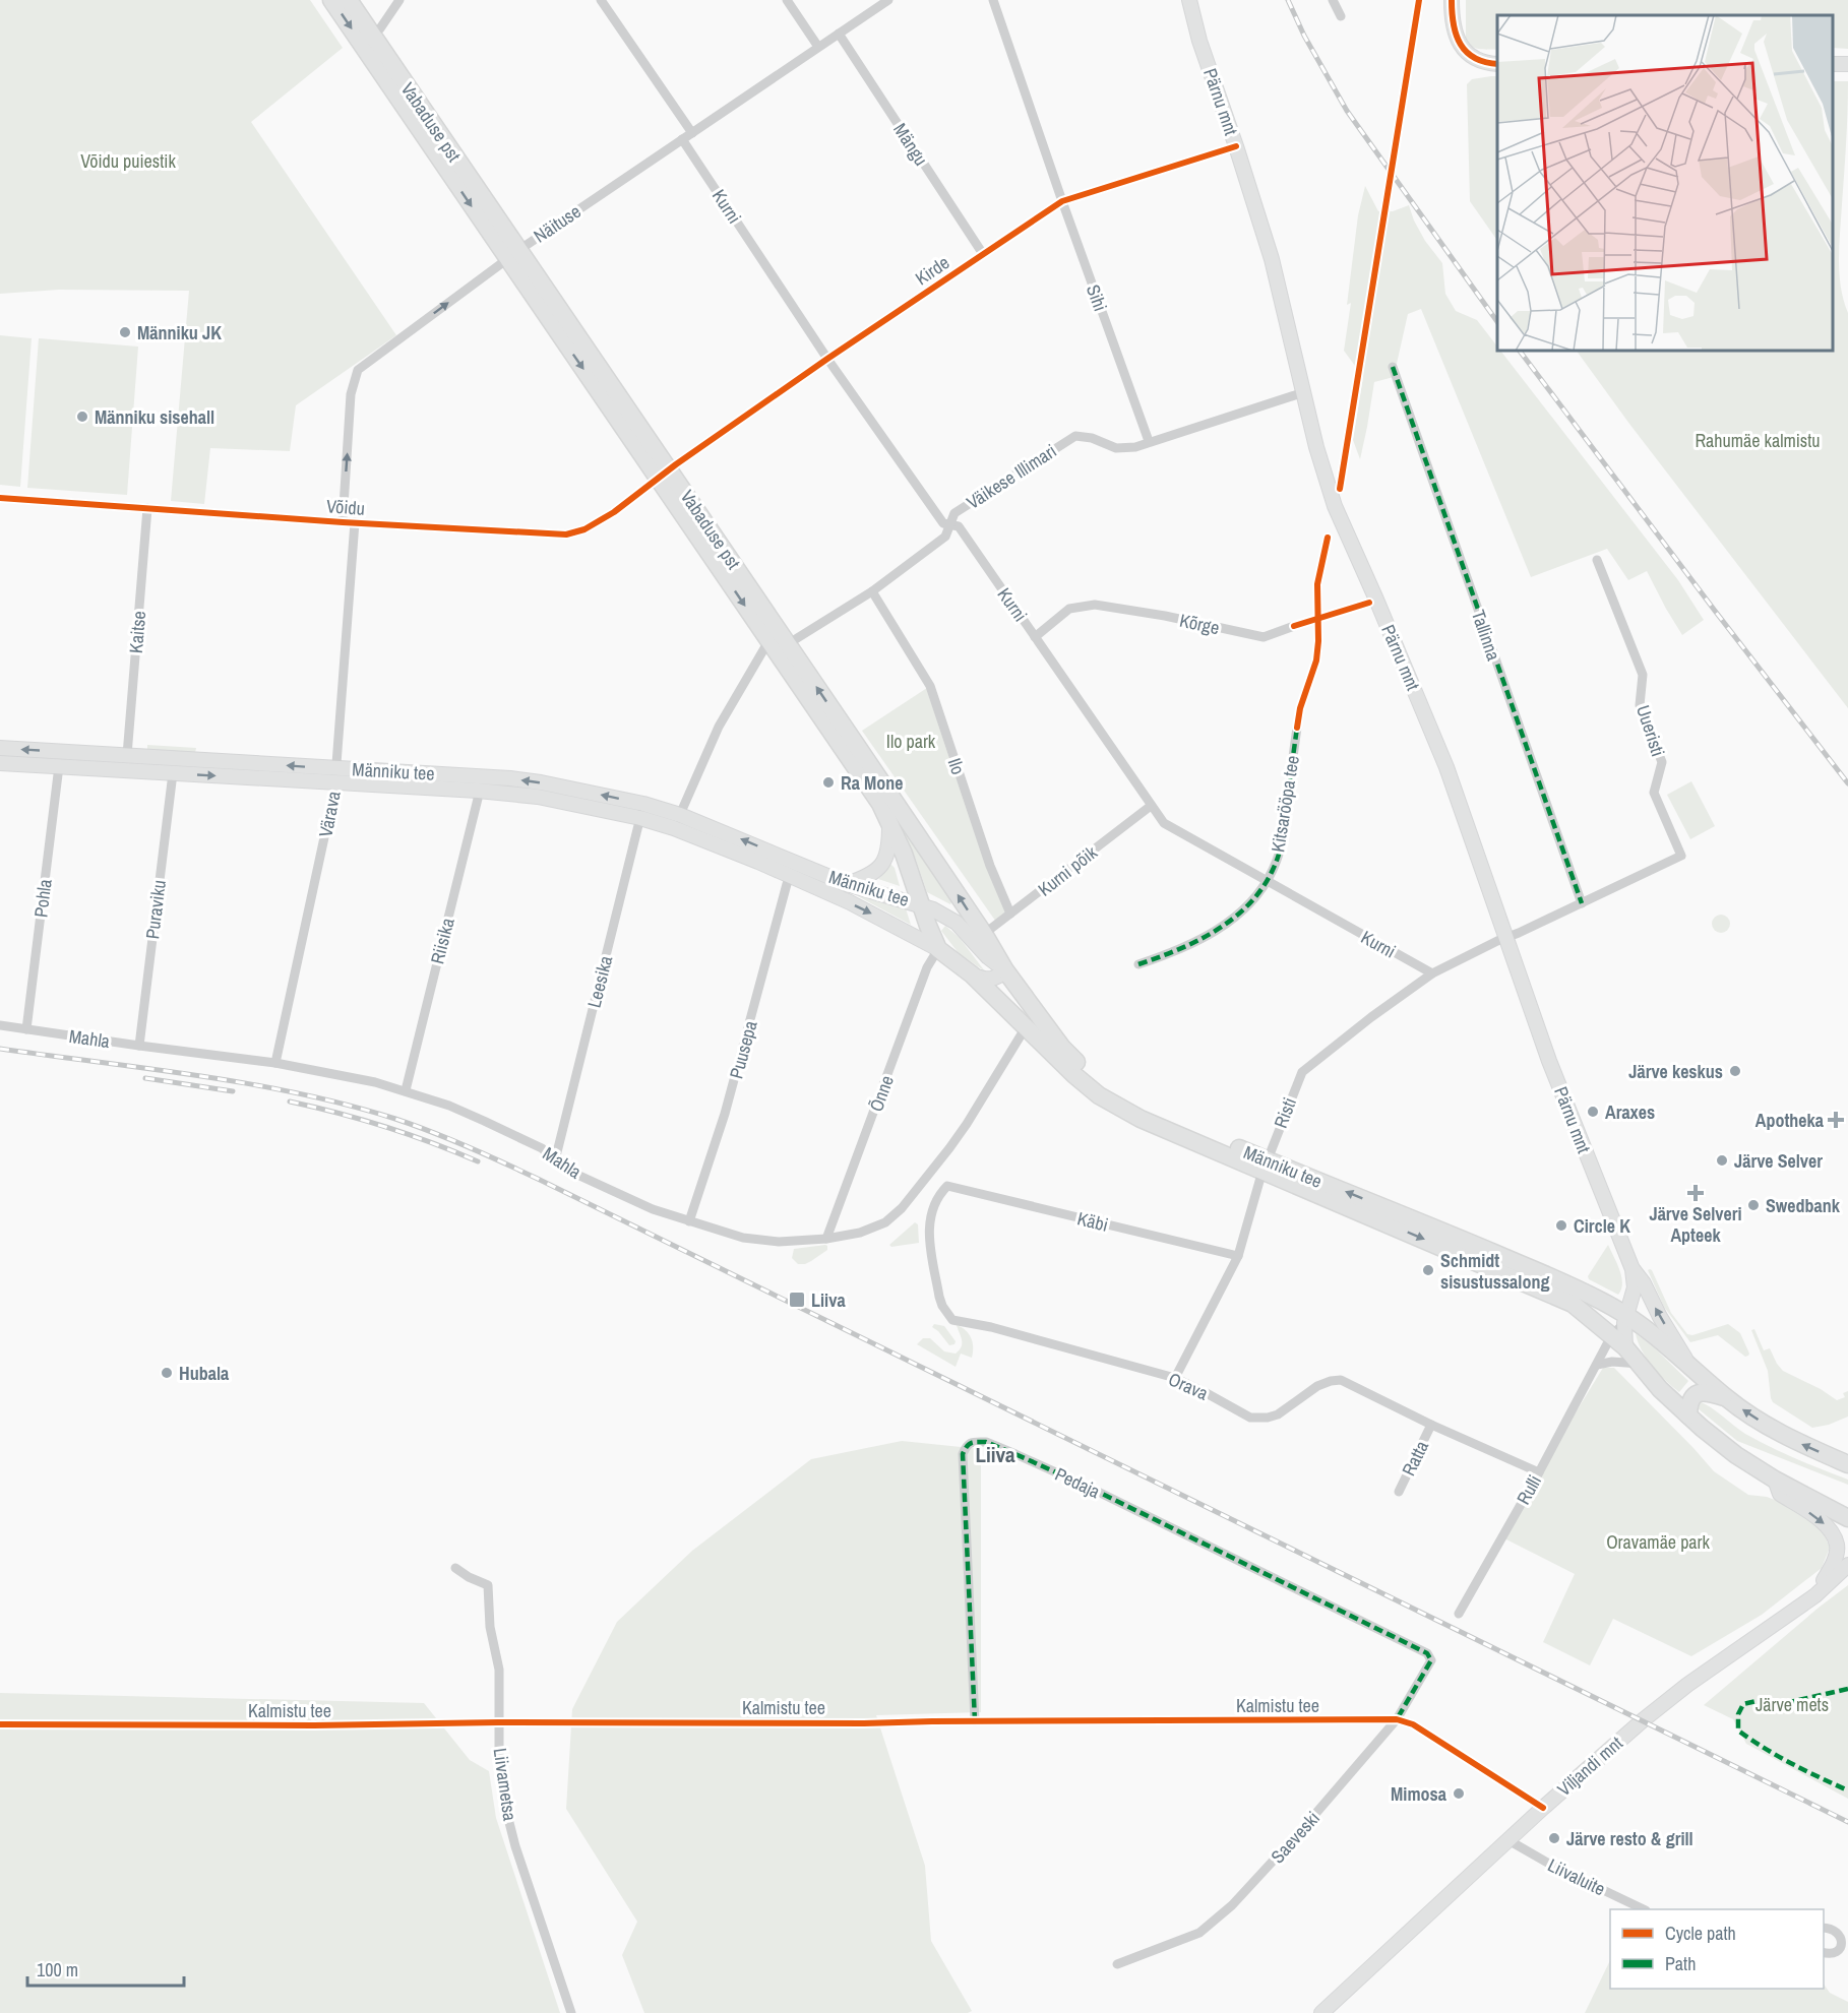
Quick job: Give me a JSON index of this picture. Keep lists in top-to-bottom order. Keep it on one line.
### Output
{"streets":{"highway":["Pärnu mnt","Vabaduse pst","Männiku tee"],"main road":["Viljandi mnt"],"street":["Mängu","Kurni","Näituse","Kirde","Sihi","Väikese Illimari","Võidu","Kõrge","Kaitse","Tallinna","Uueristi","Ilo","Kitsarööpa tee","Värava","Kurni põik","Pohla","Puraviku","Riisika","Leesika","Mahla","Puusepa","Õnne","Risti","Käbi","Orava","Ratta","Pedaja","Rulli","Kalmistu tee","Liivametsa","Saeveski","Liivaluite"]},"crossings":[["Pärnu mnt","Kirde"],["Pärnu mnt","Uueristi"],["Pärnu mnt","Männiku tee"],["Pärnu mnt","Risti"],["Pärnu mnt","Rulli"],["Vabaduse pst","Näituse"],["Vabaduse pst","Kirde"],["Vabaduse pst","Väikese Illimari"],["Vabaduse pst","Võidu"],["Vabaduse pst","Männiku tee"],["Vabaduse pst","Kurni põik"],["Vabaduse pst","Õnne"],["Mängu","Näituse"],["Mängu","Kirde"],["Kurni","Näituse"],["Kurni","Kirde"],["Kurni","Väikese Illimari"],["Kurni","Kõrge"],["Kurni","Kitsarööpa tee"],["Kurni","Kurni põik"],["Kurni","Risti"],["Näituse","Võidu"],["Kirde","Sihi"],["Kirde","Võidu"],["Sihi","Väikese Illimari"],["Väikese Illimari","Ilo"],["Võidu","Kaitse"],["Võidu","Värava"],["Kaitse","Männiku tee"],["Tallinna","Uueristi"],["Uueristi","Risti"],["Ilo","Kurni põik"],["Männiku tee","Värava"],["Männiku tee","Pohla"],["Männiku tee","Puraviku"],["Männiku tee","Riisika"],["Männiku tee","Leesika"],["Männiku tee","Mahla"],["Männiku tee","Puusepa"],["Männiku tee","Õnne"],["Männiku tee","Risti"],["Männiku tee","Rulli"],["Värava","Mahla"],["Pohla","Mahla"],["Puraviku","Mahla"],["Riisika","Mahla"],["Leesika","Mahla"],["Mahla","Puusepa"],["Mahla","Õnne"],["Risti","Käbi"],["Risti","Orava"],["Käbi","Orava"],["Orava","Ratta"],["Orava","Rulli"],["Pedaja","Kalmistu tee"],["Pedaja","Saeveski"],["Kalmistu tee","Viljandi mnt"],["Kalmistu tee","Liivametsa"],["Kalmistu tee","Saeveski"],["Viljandi mnt","Liivaluite"]],"one_way":["Näituse"],"districts":["Liiva"],"parks":["Võidu puiestik","Rahumäe kalmistu","Ilo park","Oravamäe park","Järve mets"],"places":{"other":["Männiku JK","Männiku sisehall","Ra Mone","Järve keskus","Araxes","Järve Selver","Swedbank","Circle K","Schmidt sisustussalong","Hubala","Mimosa","Järve resto & grill"],"health":["Apotheka","Järve Selveri Apteek"],"transit":["Liiva"]},"legend":["Cycle path","Path"],"scale_bar":"100 m"}
